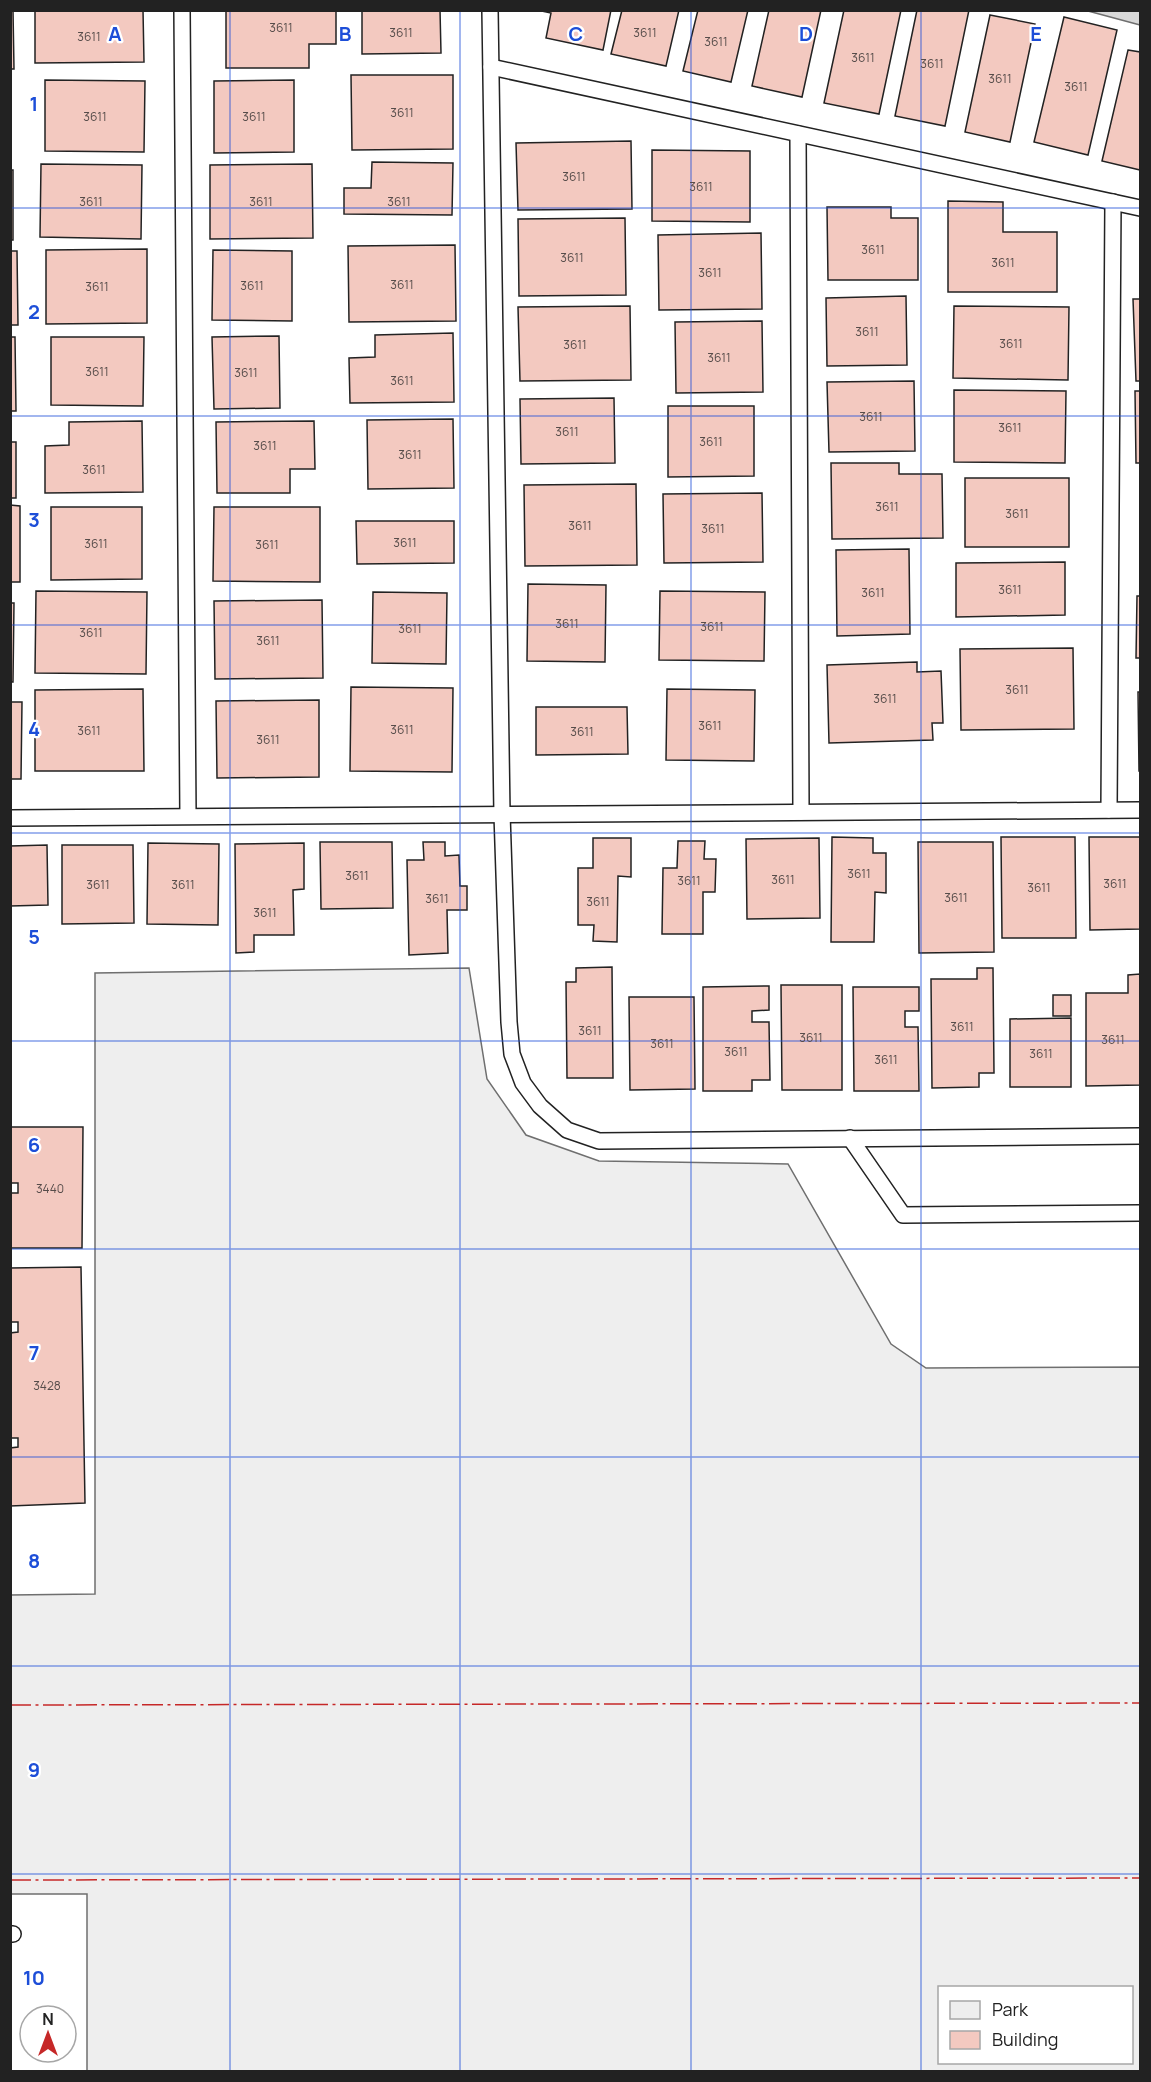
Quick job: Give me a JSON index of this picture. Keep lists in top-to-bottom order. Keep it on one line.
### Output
{"house_numbers":["3611","3611","3611","3611","3611","3611","3611","3611","3611","3611","3611","3611","3611","3611","3611","3611","3611","3611","3611","3611","3611","3611","3611","3611","3611","3611","3611","3611","3611","3611","3611","3611","3611","3611","3611","3611","3611","3611","3611","3611","3611","3611","3611","3611","3611","3611","3611","3611","3611","3611","3611","3611","3611","3611","3611","3611","3611","3611","3611","3611","3611","3611","3611","3611","3611","3611","3611","3611","3611","3611","3611","3611","3611","3611","3611","3611","3611","3611","3611","3440","3428"],"legend":["Park","Building"],"north":"top","grid":{"columns":["A","B","C","D","E"],"rows":["1","2","3","4","5","6","7","8","9","10"]}}
